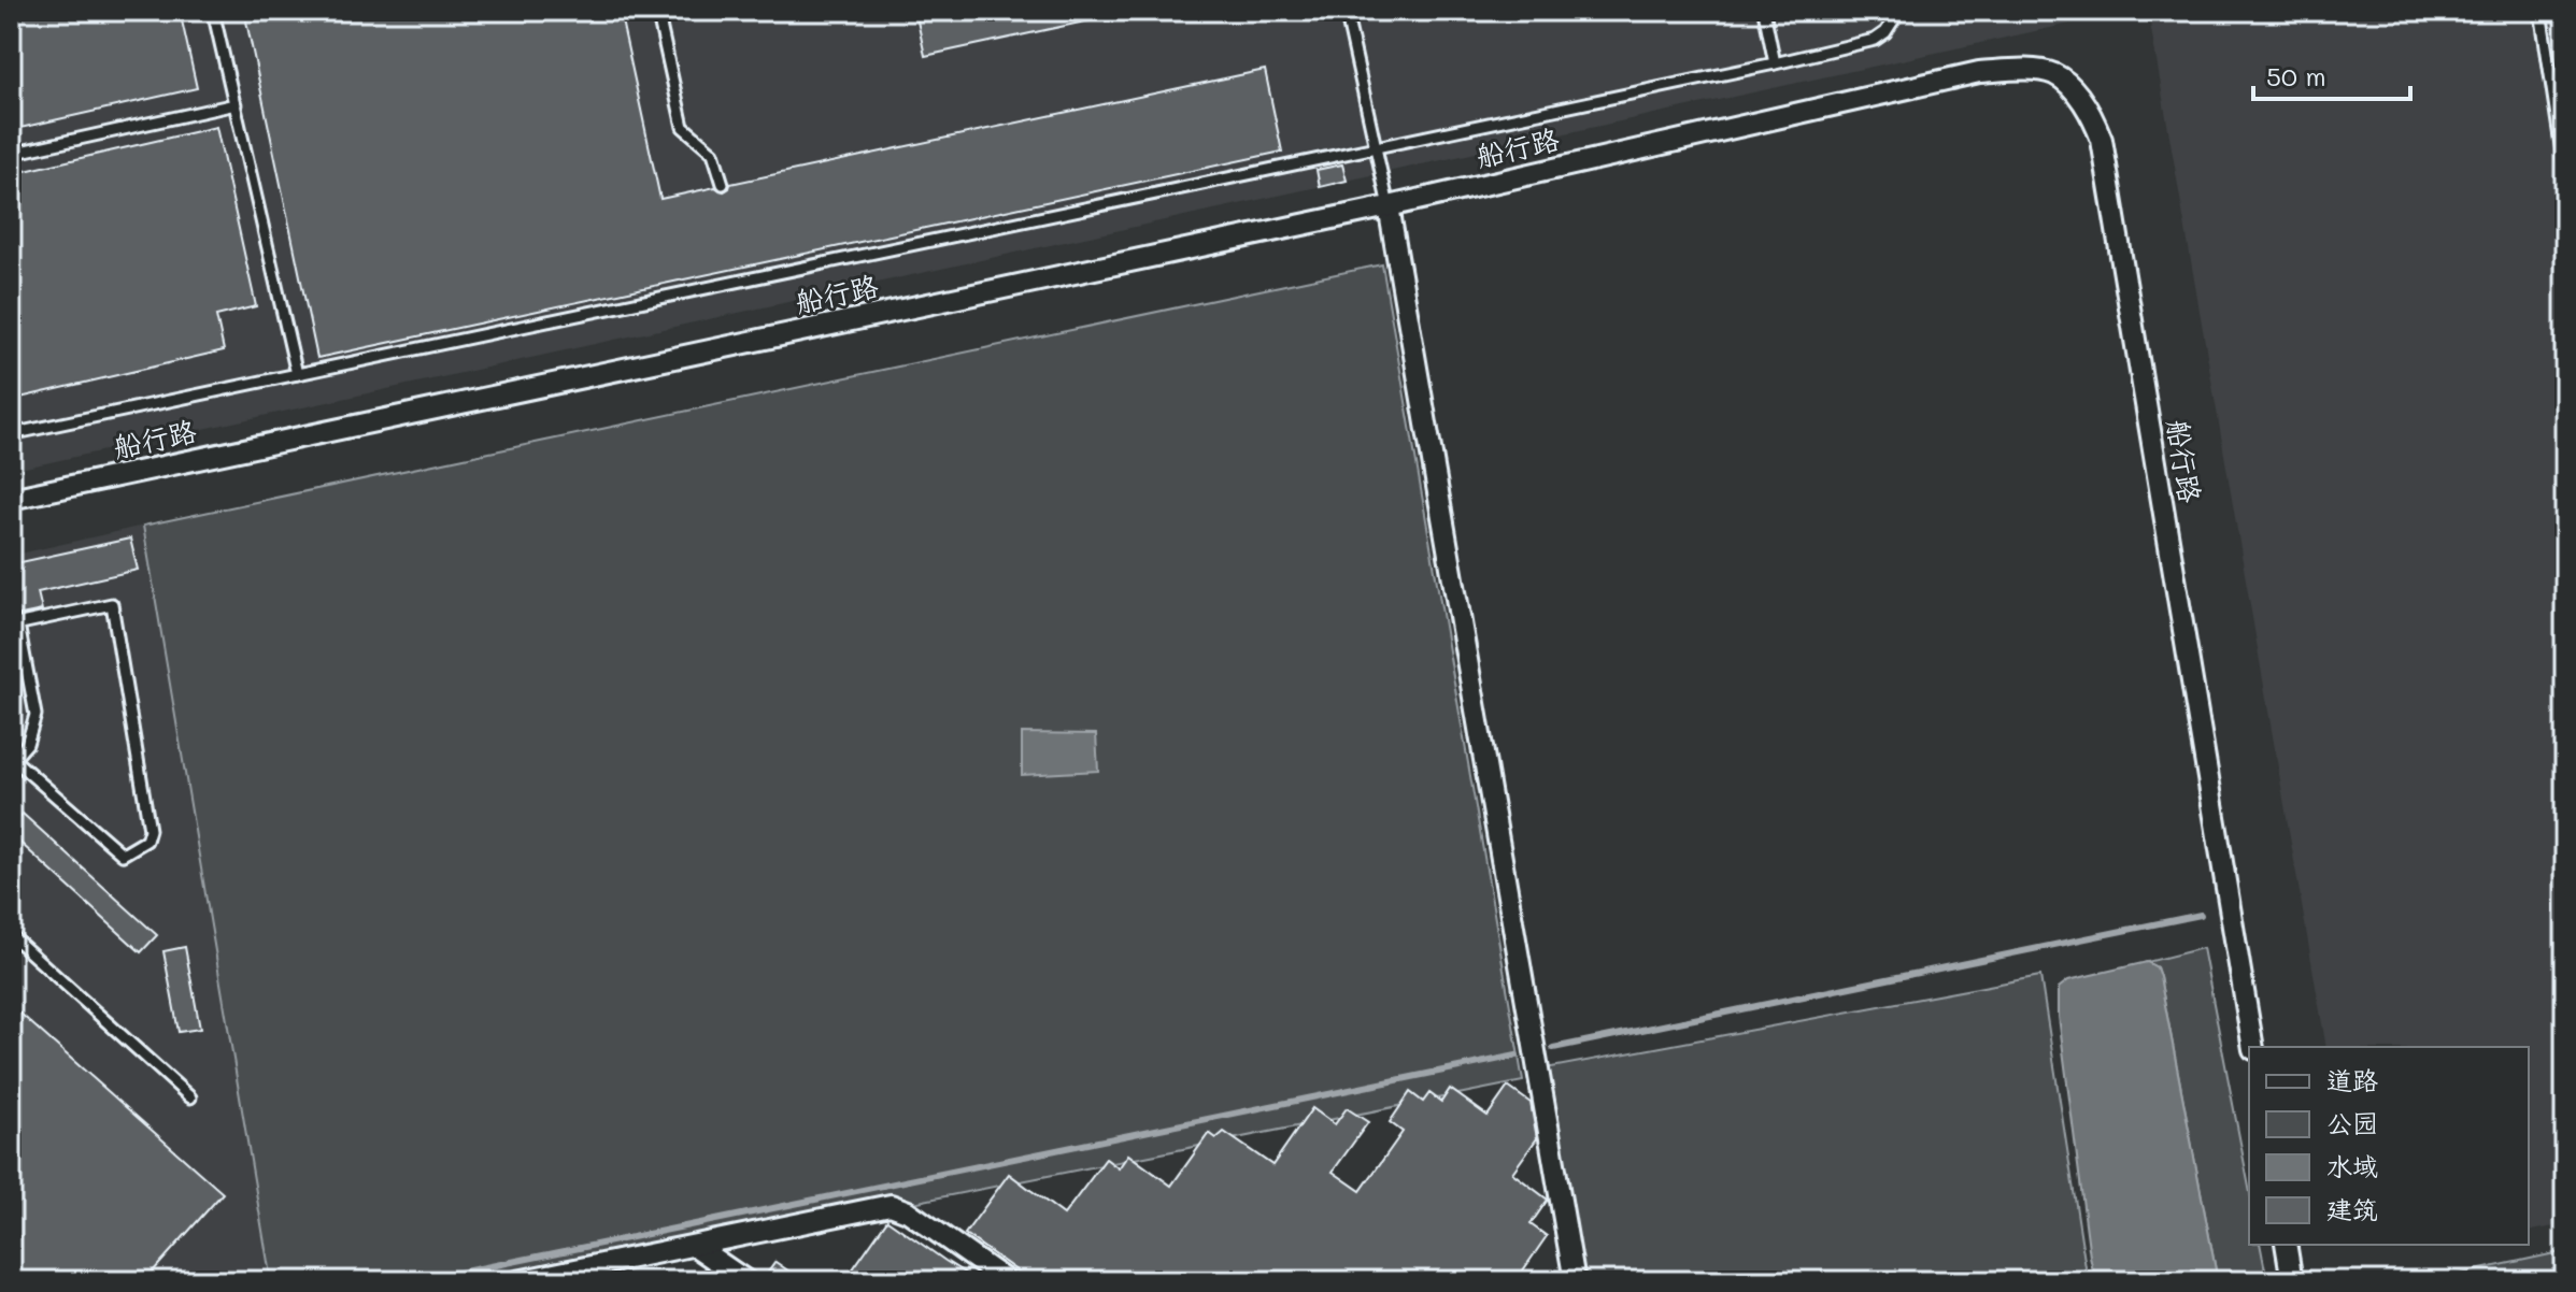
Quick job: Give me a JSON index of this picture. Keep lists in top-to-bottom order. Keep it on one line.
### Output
{"streets":{"street":["船行路"]},"legend":["道路","公园","水域","建筑"],"scale_bar":"50 m"}
